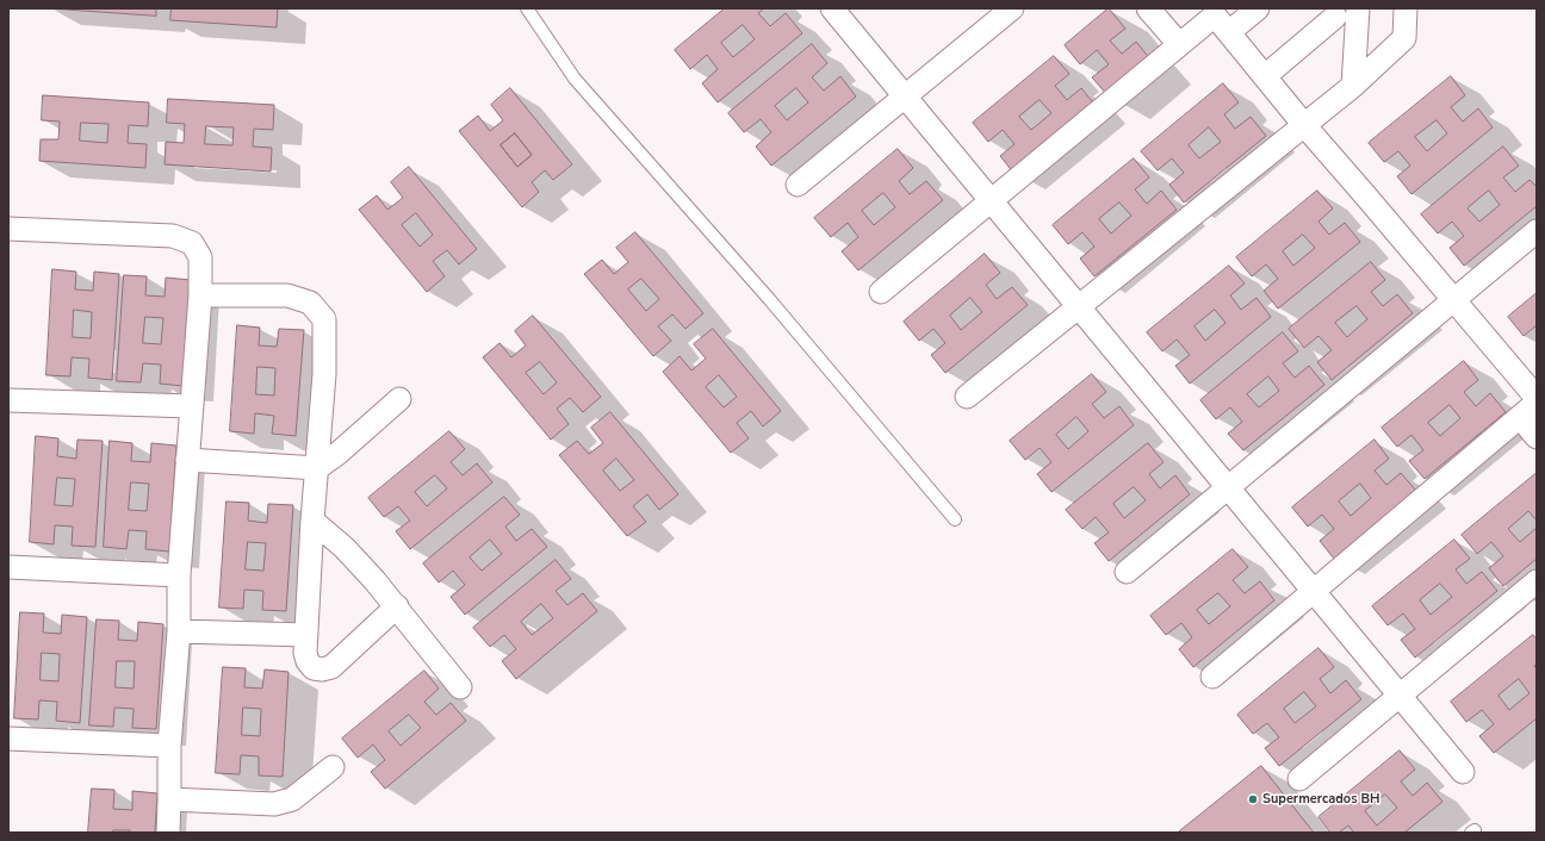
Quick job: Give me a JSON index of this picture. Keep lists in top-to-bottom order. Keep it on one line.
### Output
{"places":["Supermercados BH"]}
